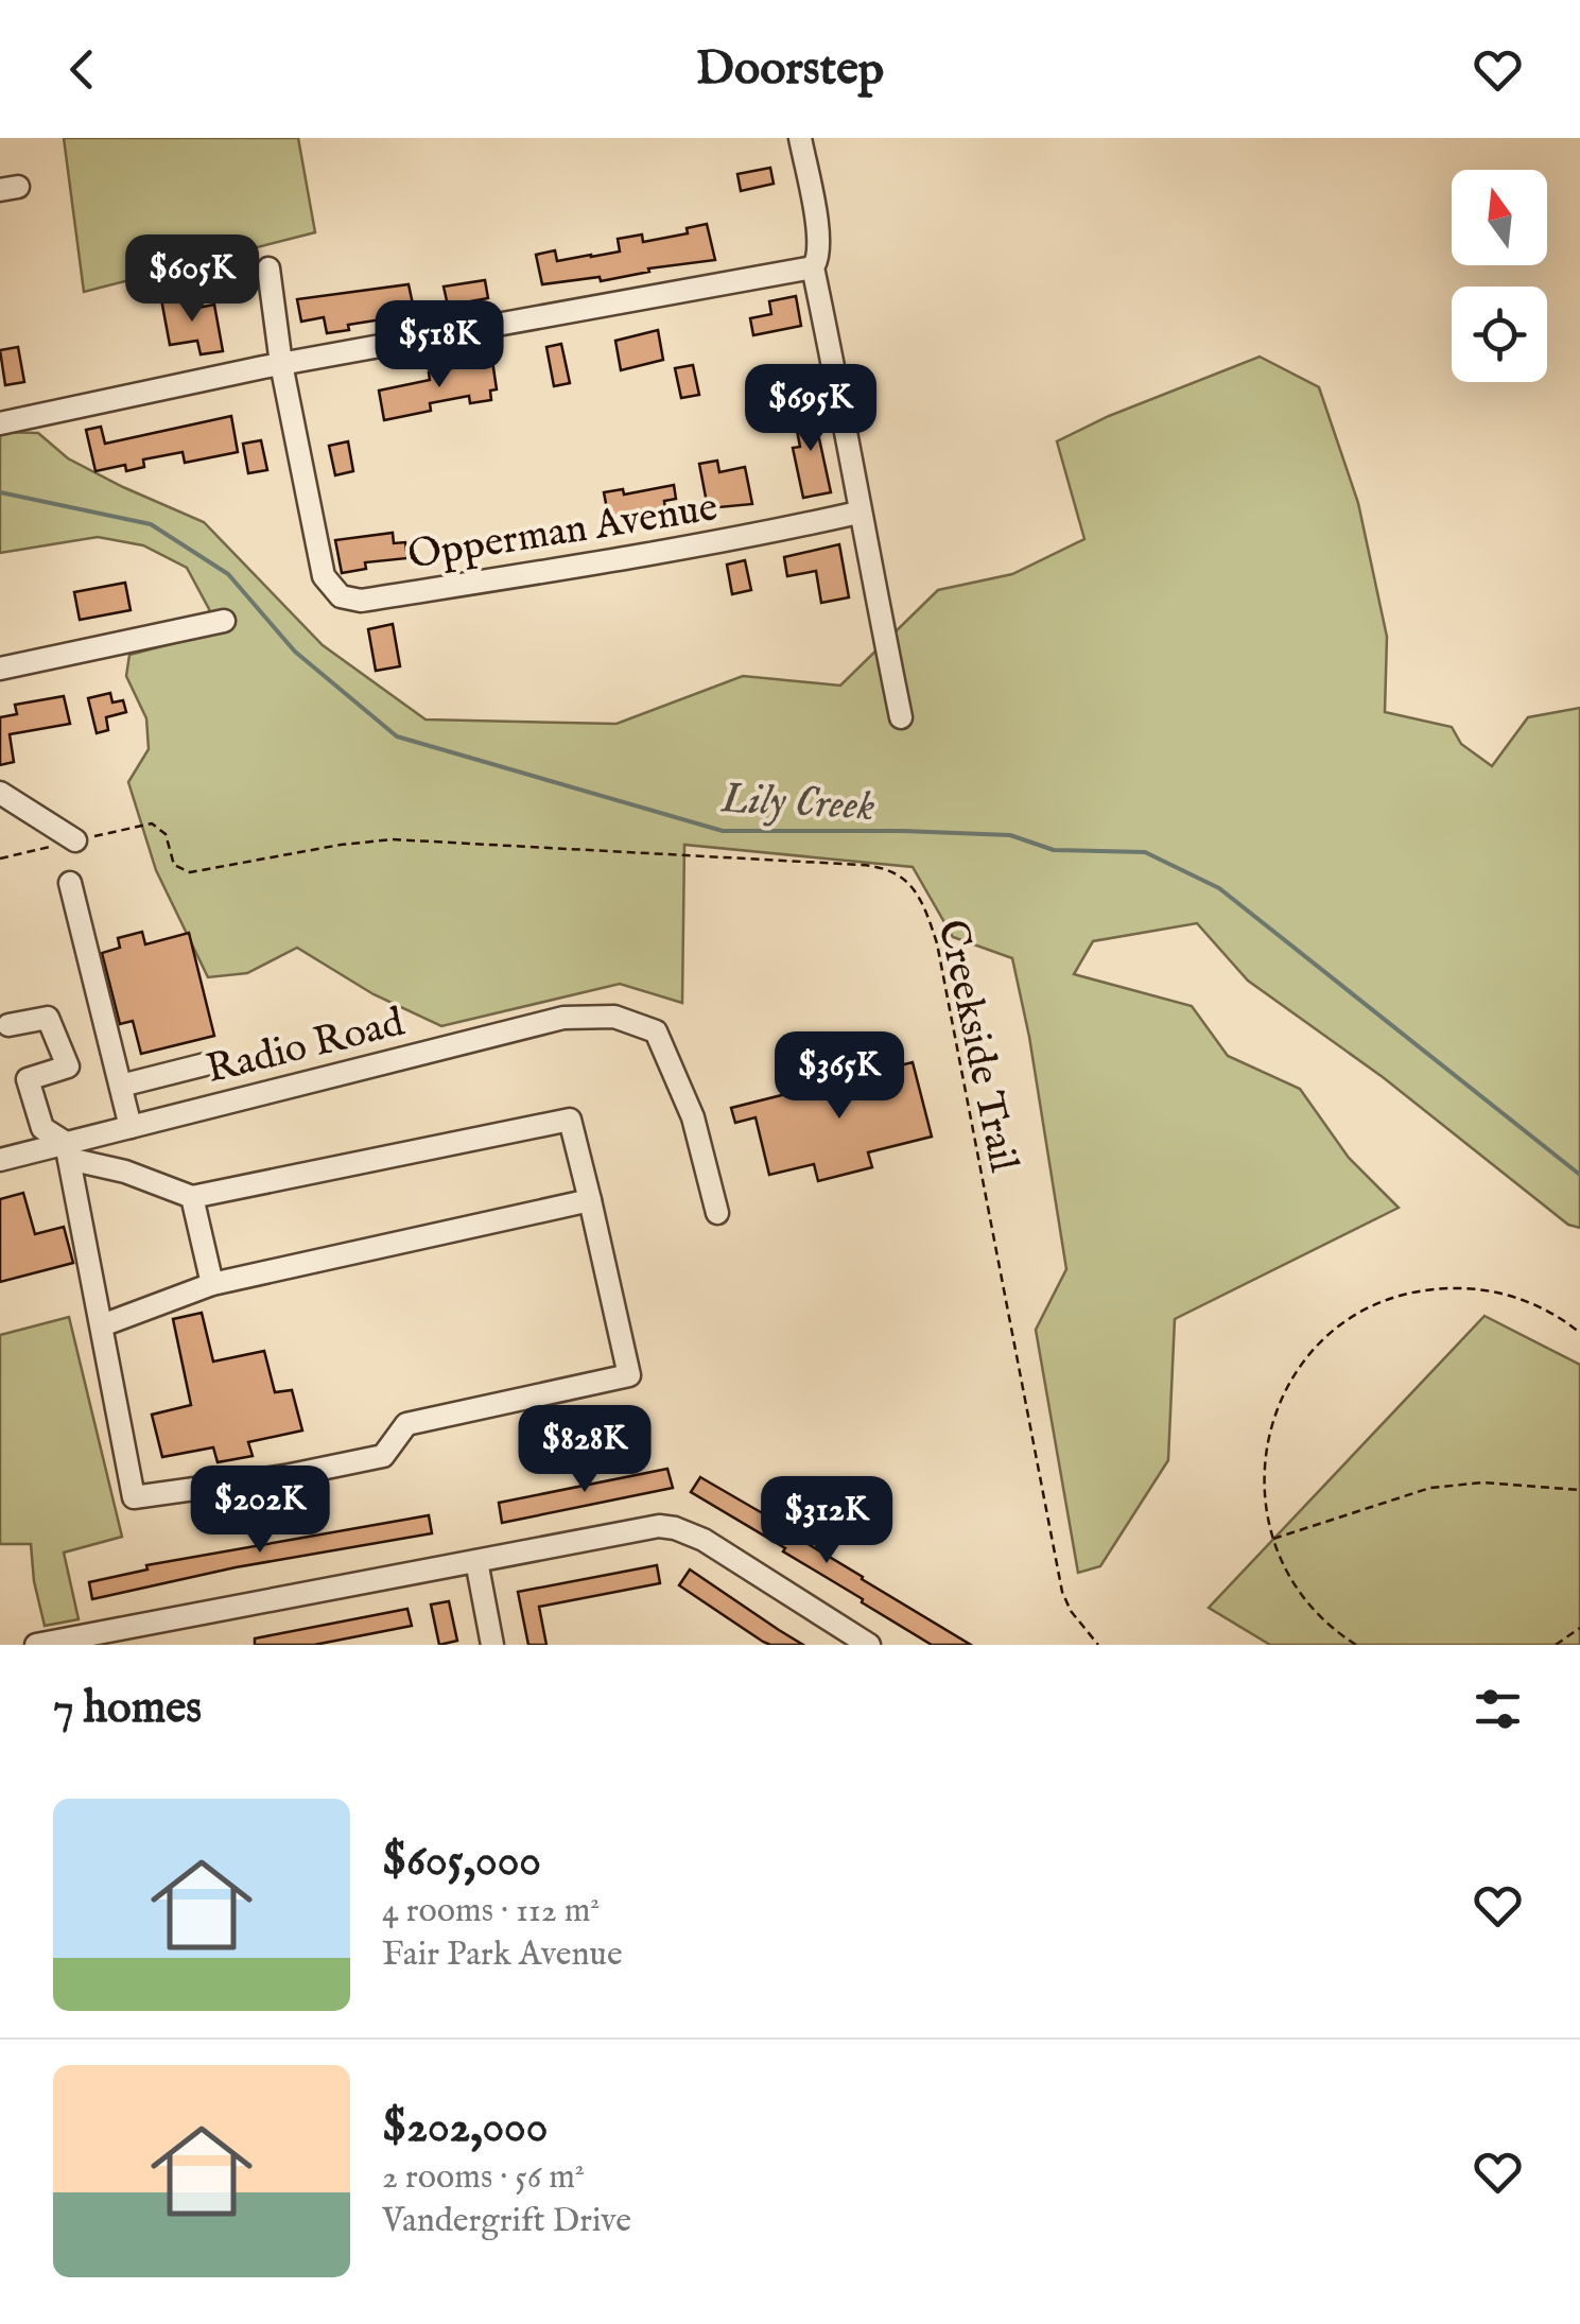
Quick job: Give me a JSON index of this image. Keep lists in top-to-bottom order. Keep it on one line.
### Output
{"streets":{"street":["Opperman Avenue","Radio Road"],"path":["Creekside Trail"]},"water":["Lily Creek"],"north":"top","page":{"header":"Doorstep","price":["$605K","$518K","$695K","$365K","$828K","$202K","$312K"],"heading":"7 homes","list":[{"name":"$605,000","note":"4 rooms · 112 m² · Fair Park Avenue"},{"name":"$202,000","note":"2 rooms · 56 m² · Vandergrift Drive"}]}}
